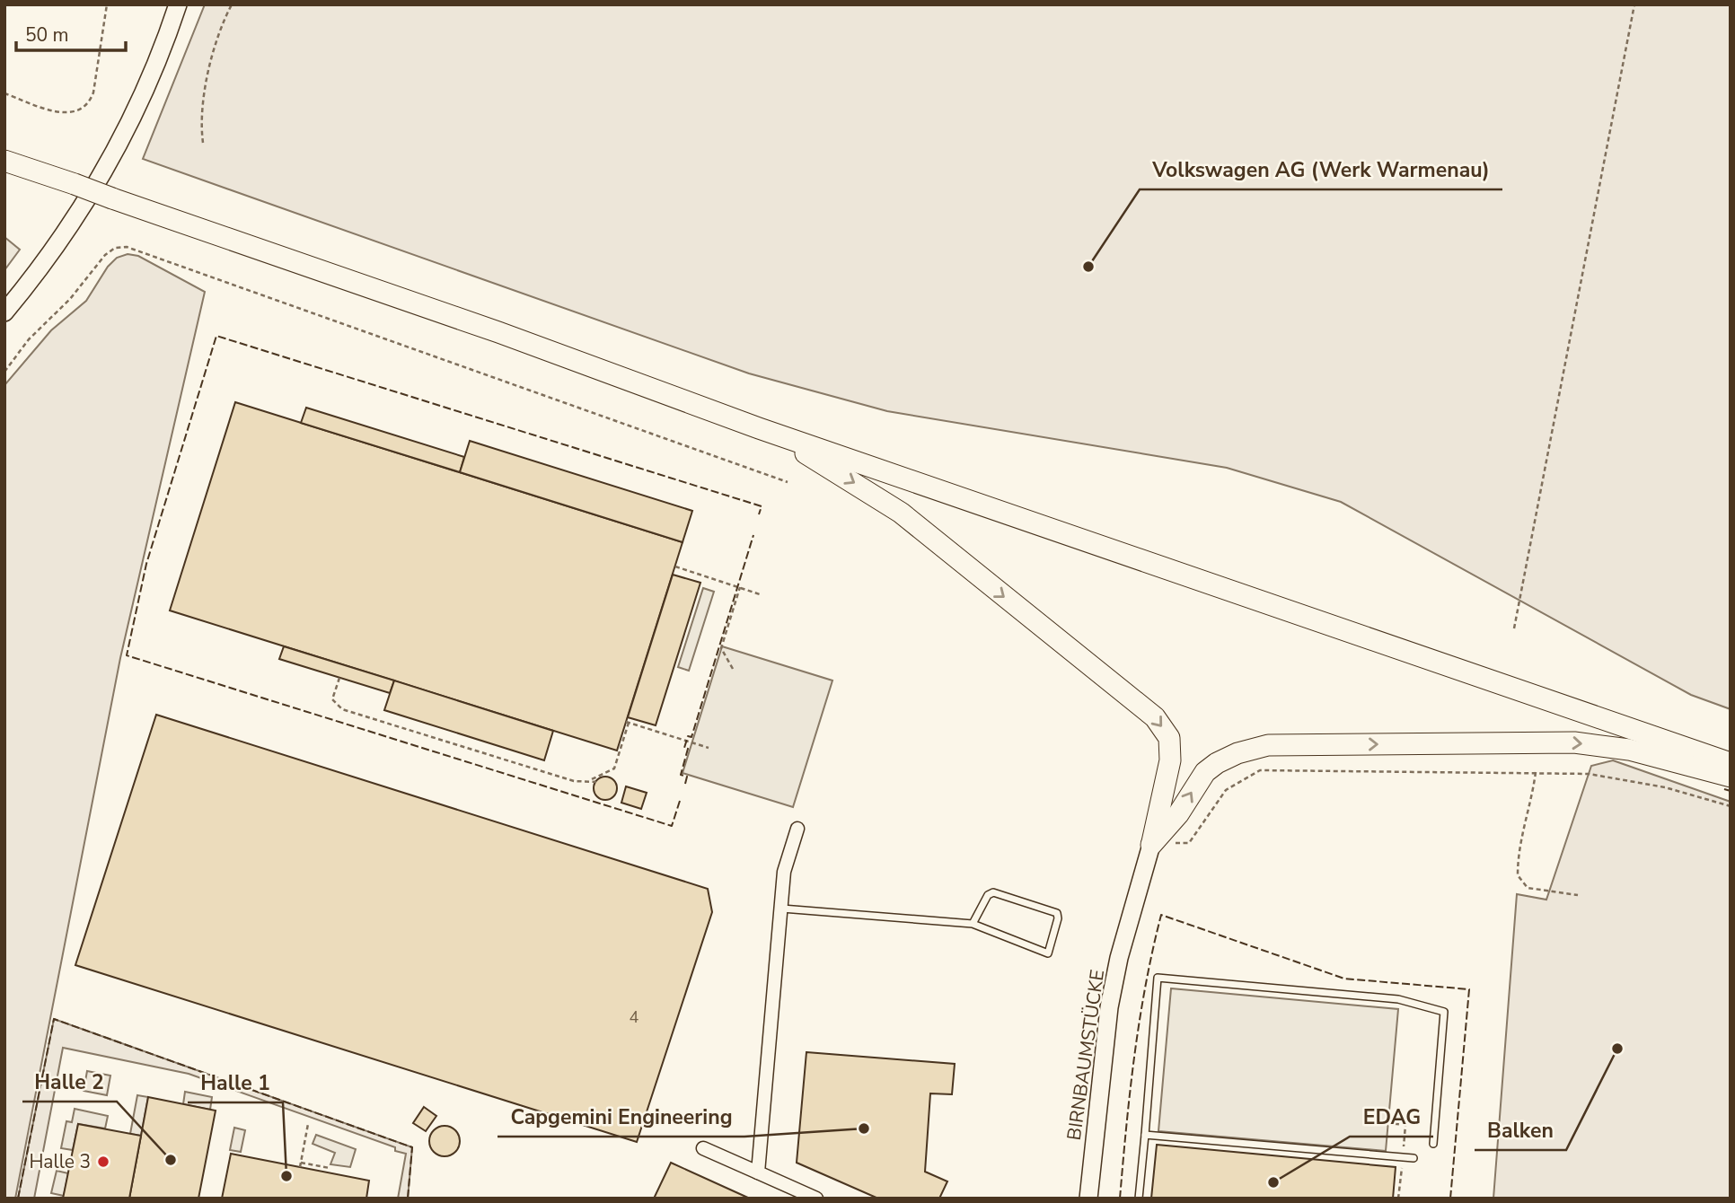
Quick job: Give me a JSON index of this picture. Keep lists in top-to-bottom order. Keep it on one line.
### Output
{"streets":{"street":["BIRNBAUMSTÜCKE"]},"places":["Volkswagen AG (Werk Warmenau)","Balken","Capgemini Engineering","Halle 2","Halle 3","Halle 1","EDAG"],"house_numbers":["4"],"scale_bar":"50 m"}
